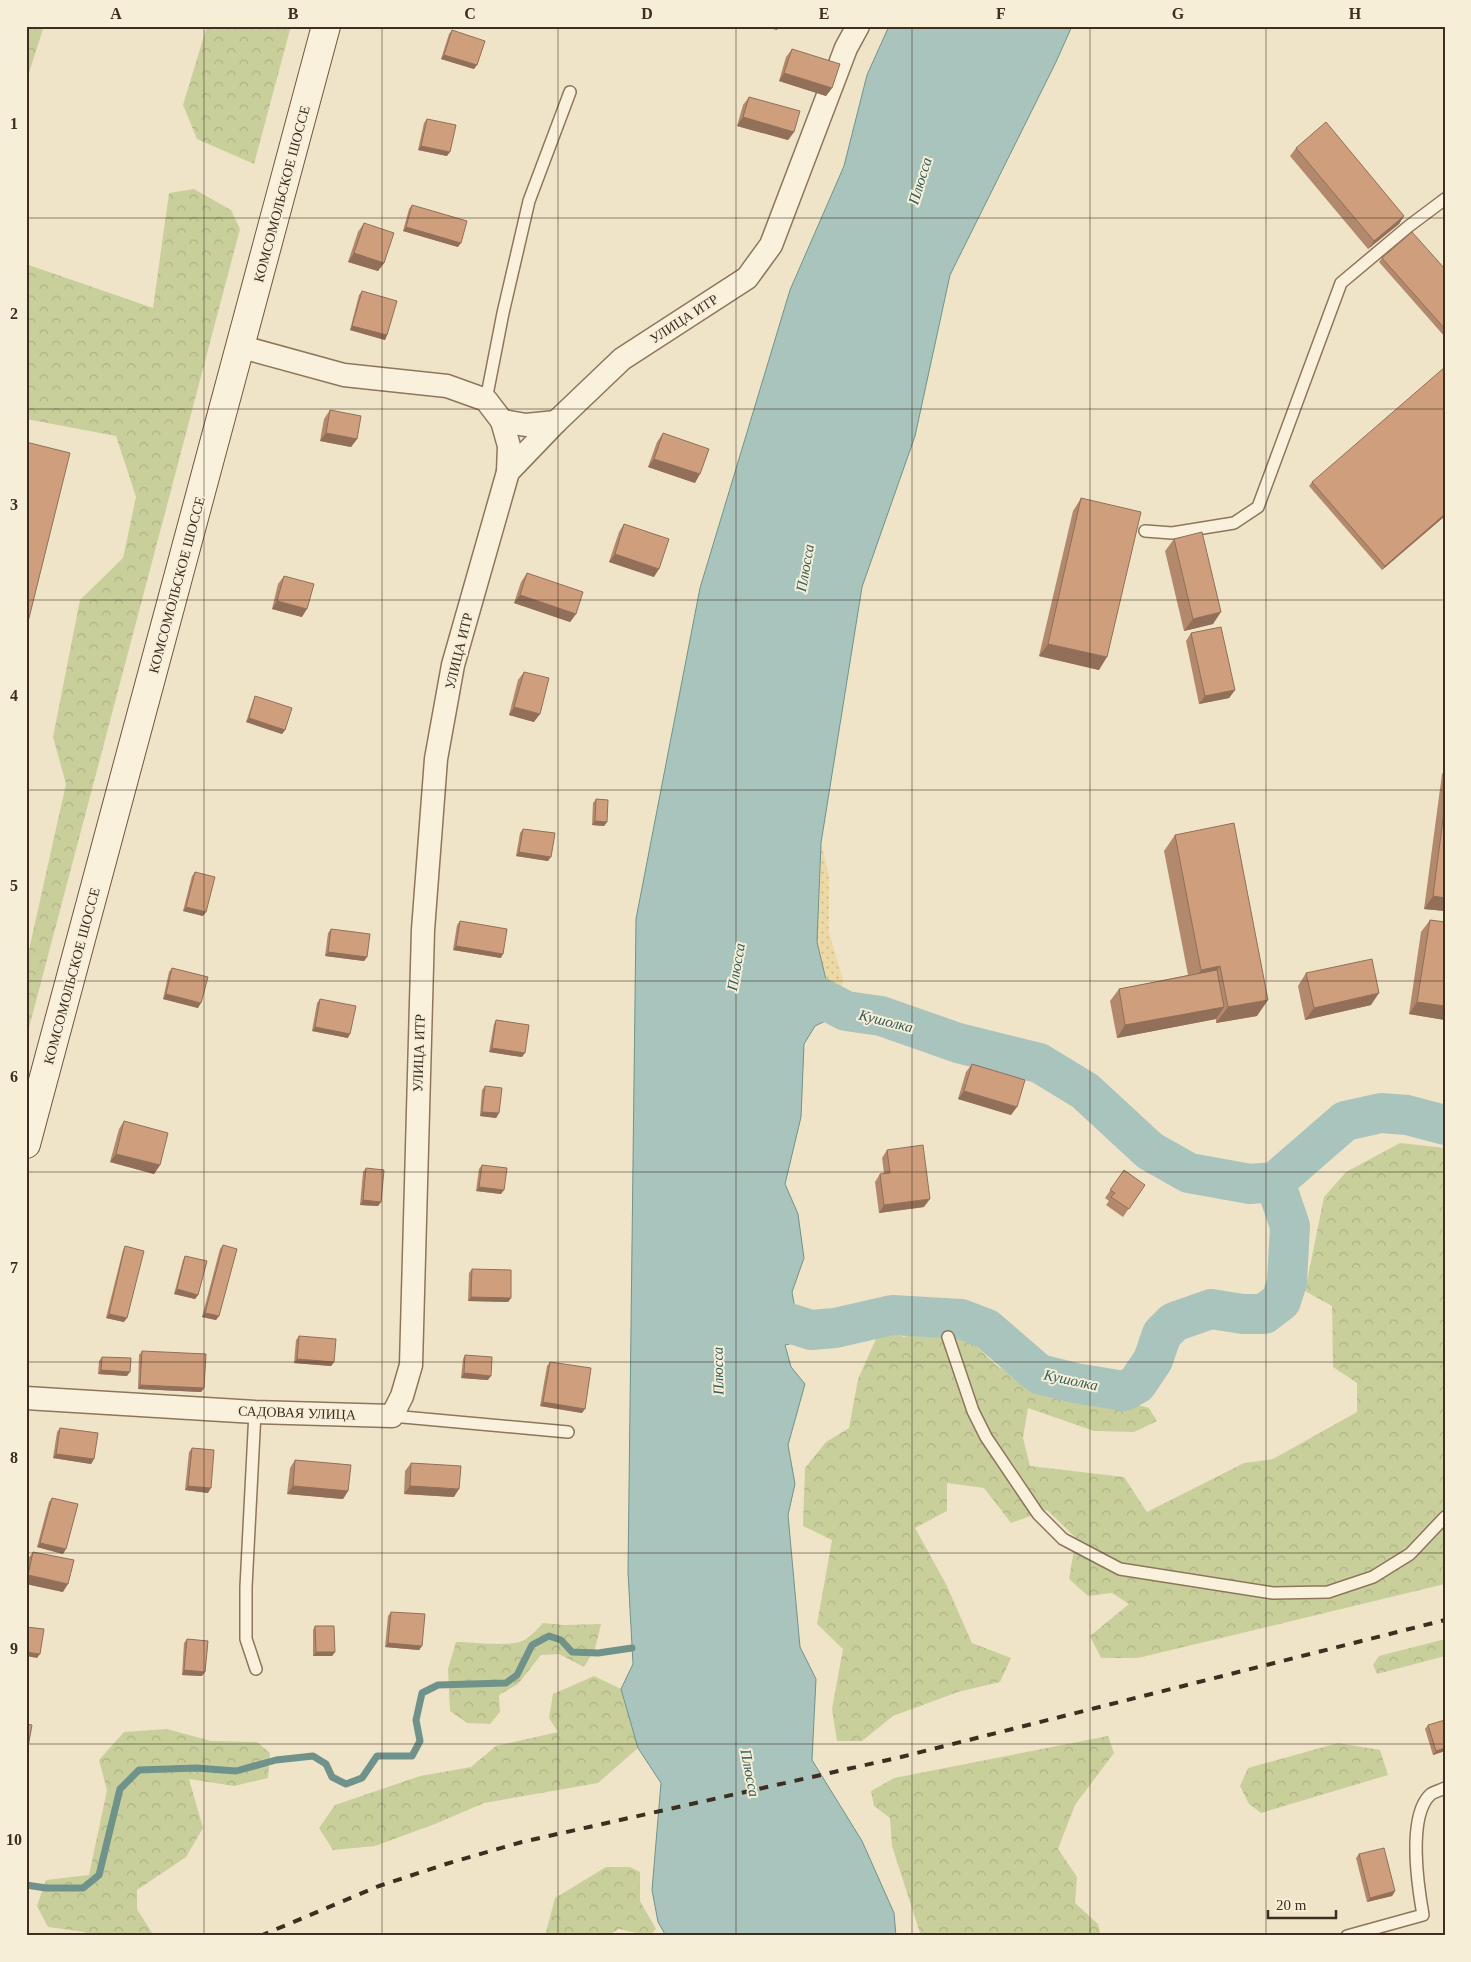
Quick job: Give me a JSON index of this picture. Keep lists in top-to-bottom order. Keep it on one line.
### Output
{"streets":{"main road":["КОМСОМОЛЬСКОЕ ШОССЕ"],"street":["УЛИЦА ИТР","САДОВАЯ УЛИЦА"]},"crossings":[["УЛИЦА ИТР","САДОВАЯ УЛИЦА"]],"water":["Плюсса","Кушолка"],"scale_bar":"20 m","grid":{"columns":["A","B","C","D","E","F","G","H"],"rows":["1","2","3","4","5","6","7","8","9","10"]}}
